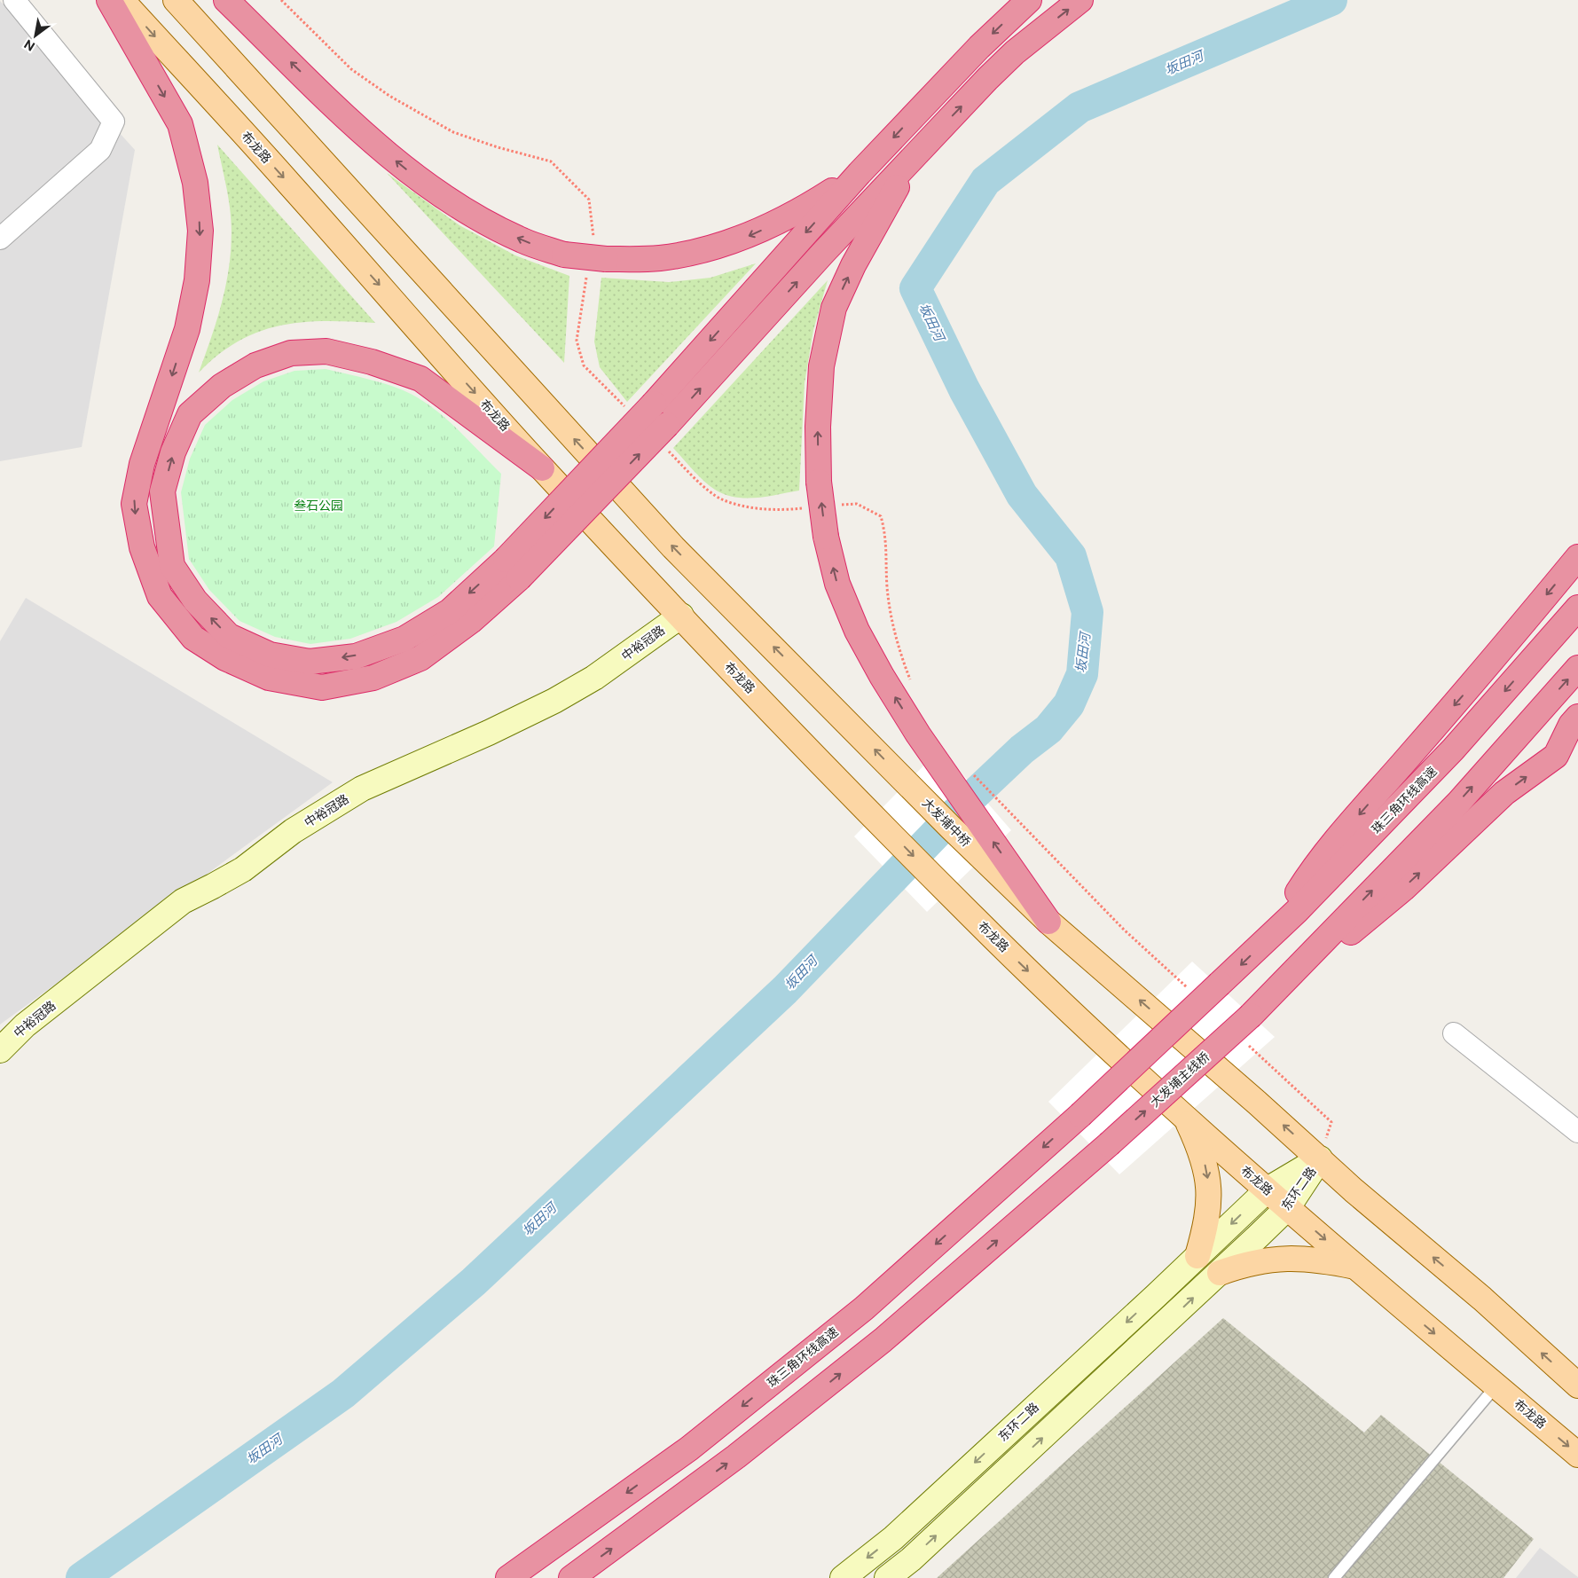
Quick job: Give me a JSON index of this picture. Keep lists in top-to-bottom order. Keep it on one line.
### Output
{"streets":{"highway":["珠三角环线高速","大发埔主线桥"],"main road":["布龙路","中裕冠路","大发埔中桥","东环二路"]},"crossings":[["布龙路","中裕冠路"],["布龙路","东环二路"]],"one_way":["大发埔中桥","大发埔主线桥"],"water":["坂田河"],"parks":["叁石公园"],"north":"bottom left"}
